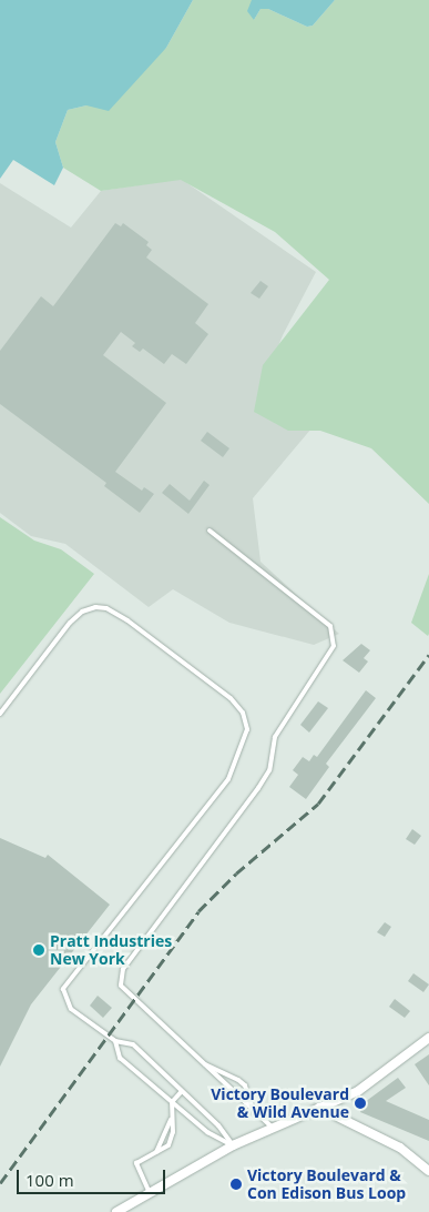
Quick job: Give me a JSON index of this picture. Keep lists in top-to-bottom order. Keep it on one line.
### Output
{"places":["Pratt Industries New York","Victory Boulevard & Wild Avenue","Victory Boulevard & Con Edison Bus Loop"],"scale_bar":"100 m"}
